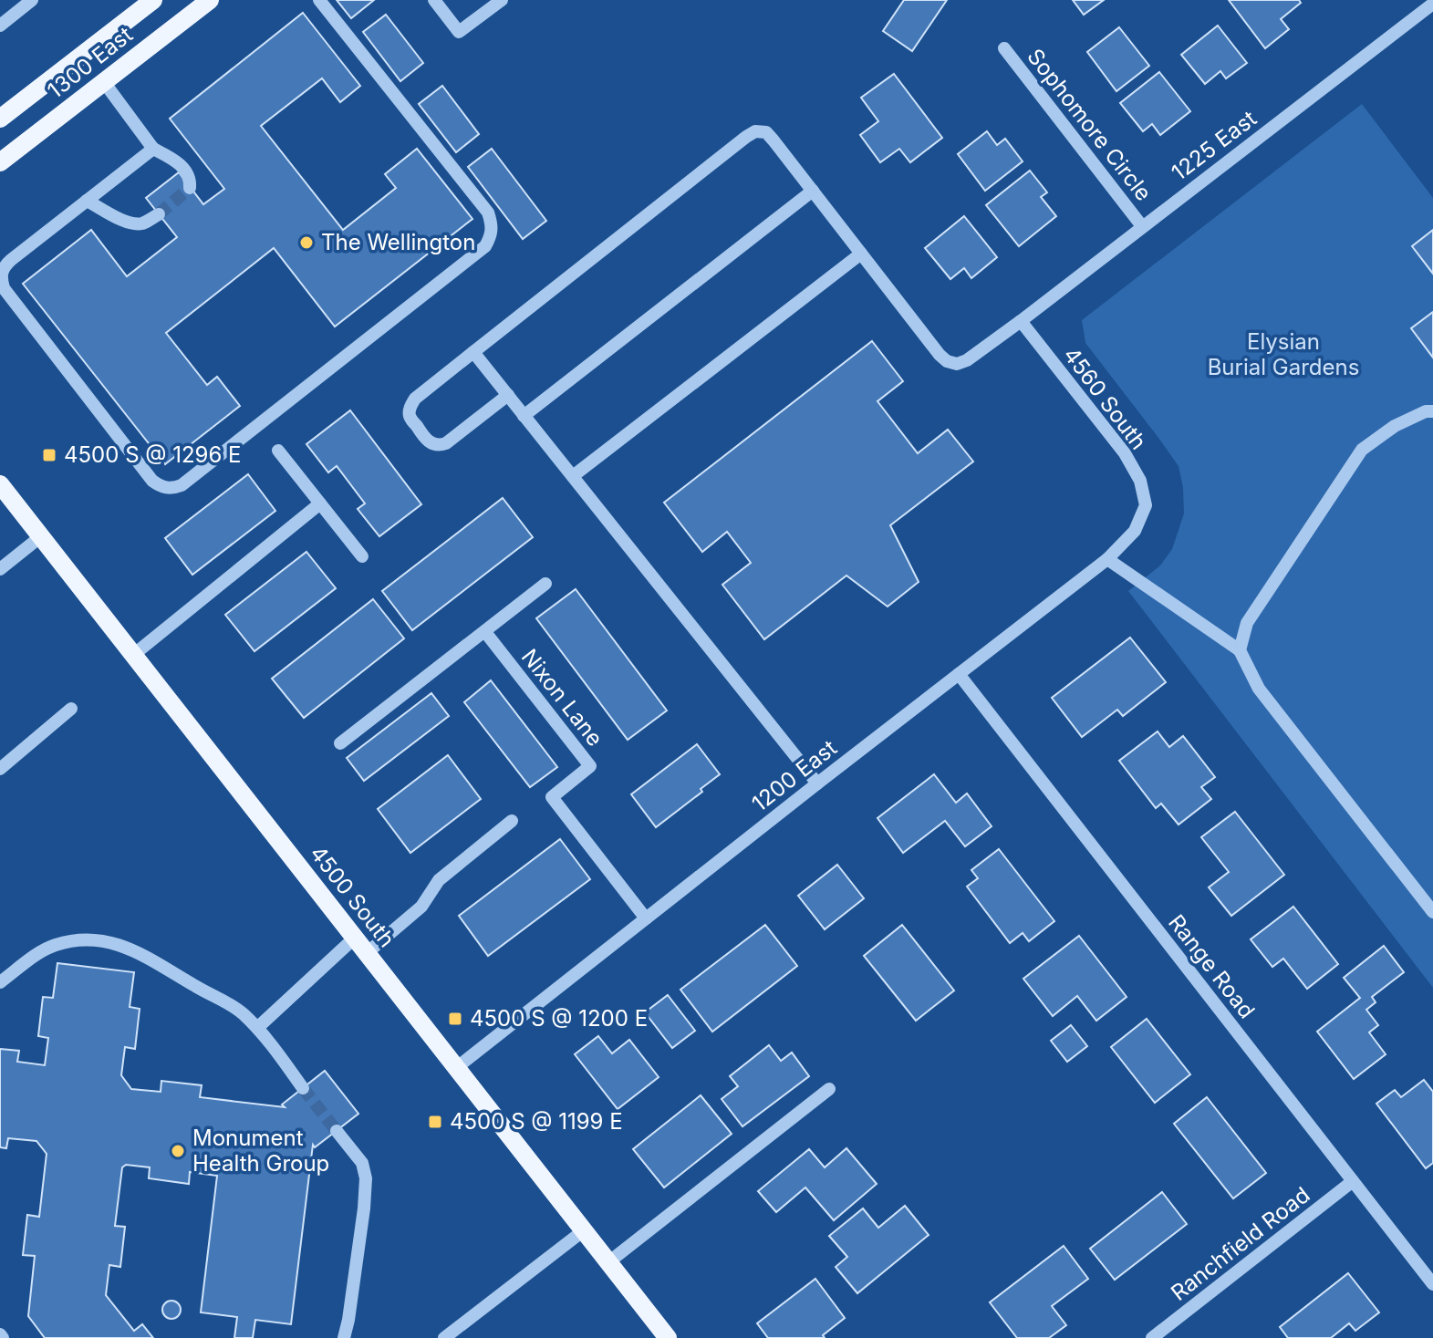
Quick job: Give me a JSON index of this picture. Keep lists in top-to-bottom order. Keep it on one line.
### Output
{"streets":{"main road":["1300 East","4500 South"],"street":["Sophomore Circle","1225 East","4560 South","Nixon Lane","1200 East","Range Road","Ranchfield Road"]},"crossings":[["Sophomore Circle","1225 East"],["1225 East","4560 South"],["4560 South","1200 East"],["Nixon Lane","1200 East"],["1200 East","4500 South"],["1200 East","Range Road"],["Range Road","Ranchfield Road"]],"parks":["Elysian Burial Gardens"],"places":{"other":["The Wellington","Monument Health Group"],"transit":["4500 S @ 1296 E","4500 S @ 1200 E","4500 S @ 1199 E"]}}
